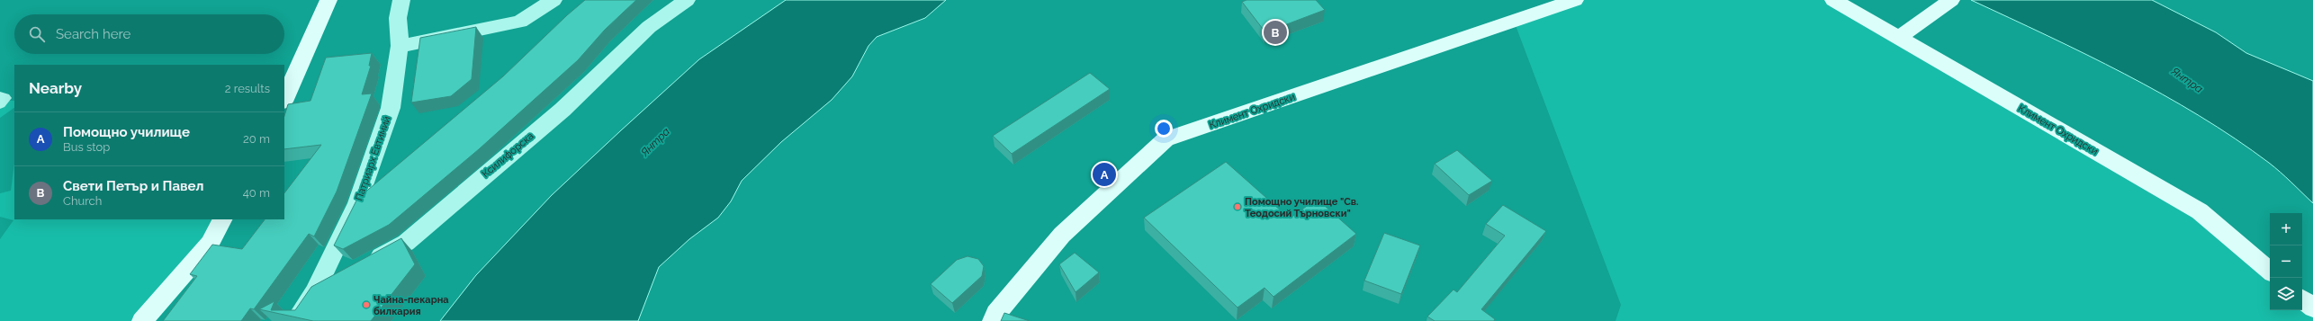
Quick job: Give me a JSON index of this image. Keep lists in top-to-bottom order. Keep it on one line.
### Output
{"streets":{"street":["Климент Охридски","Ксилифорска","Патриарх Евтимий"]},"water":["Янтра"],"places":["Помощно училище \"Св. Теодосий Търновски\"","Чайна-пекарна билкария"],"page":{"search":"Search here","pins":["B","A"],"heading":["Nearby","2 results"],"list":[{"mark":"A","name":"Помощно училище","note":"Bus stop","value":"20 m"},{"mark":"B","name":"Свети Петър и Павел","note":"Church","value":"40 m"}],"map_buttons":["+","−"]}}
